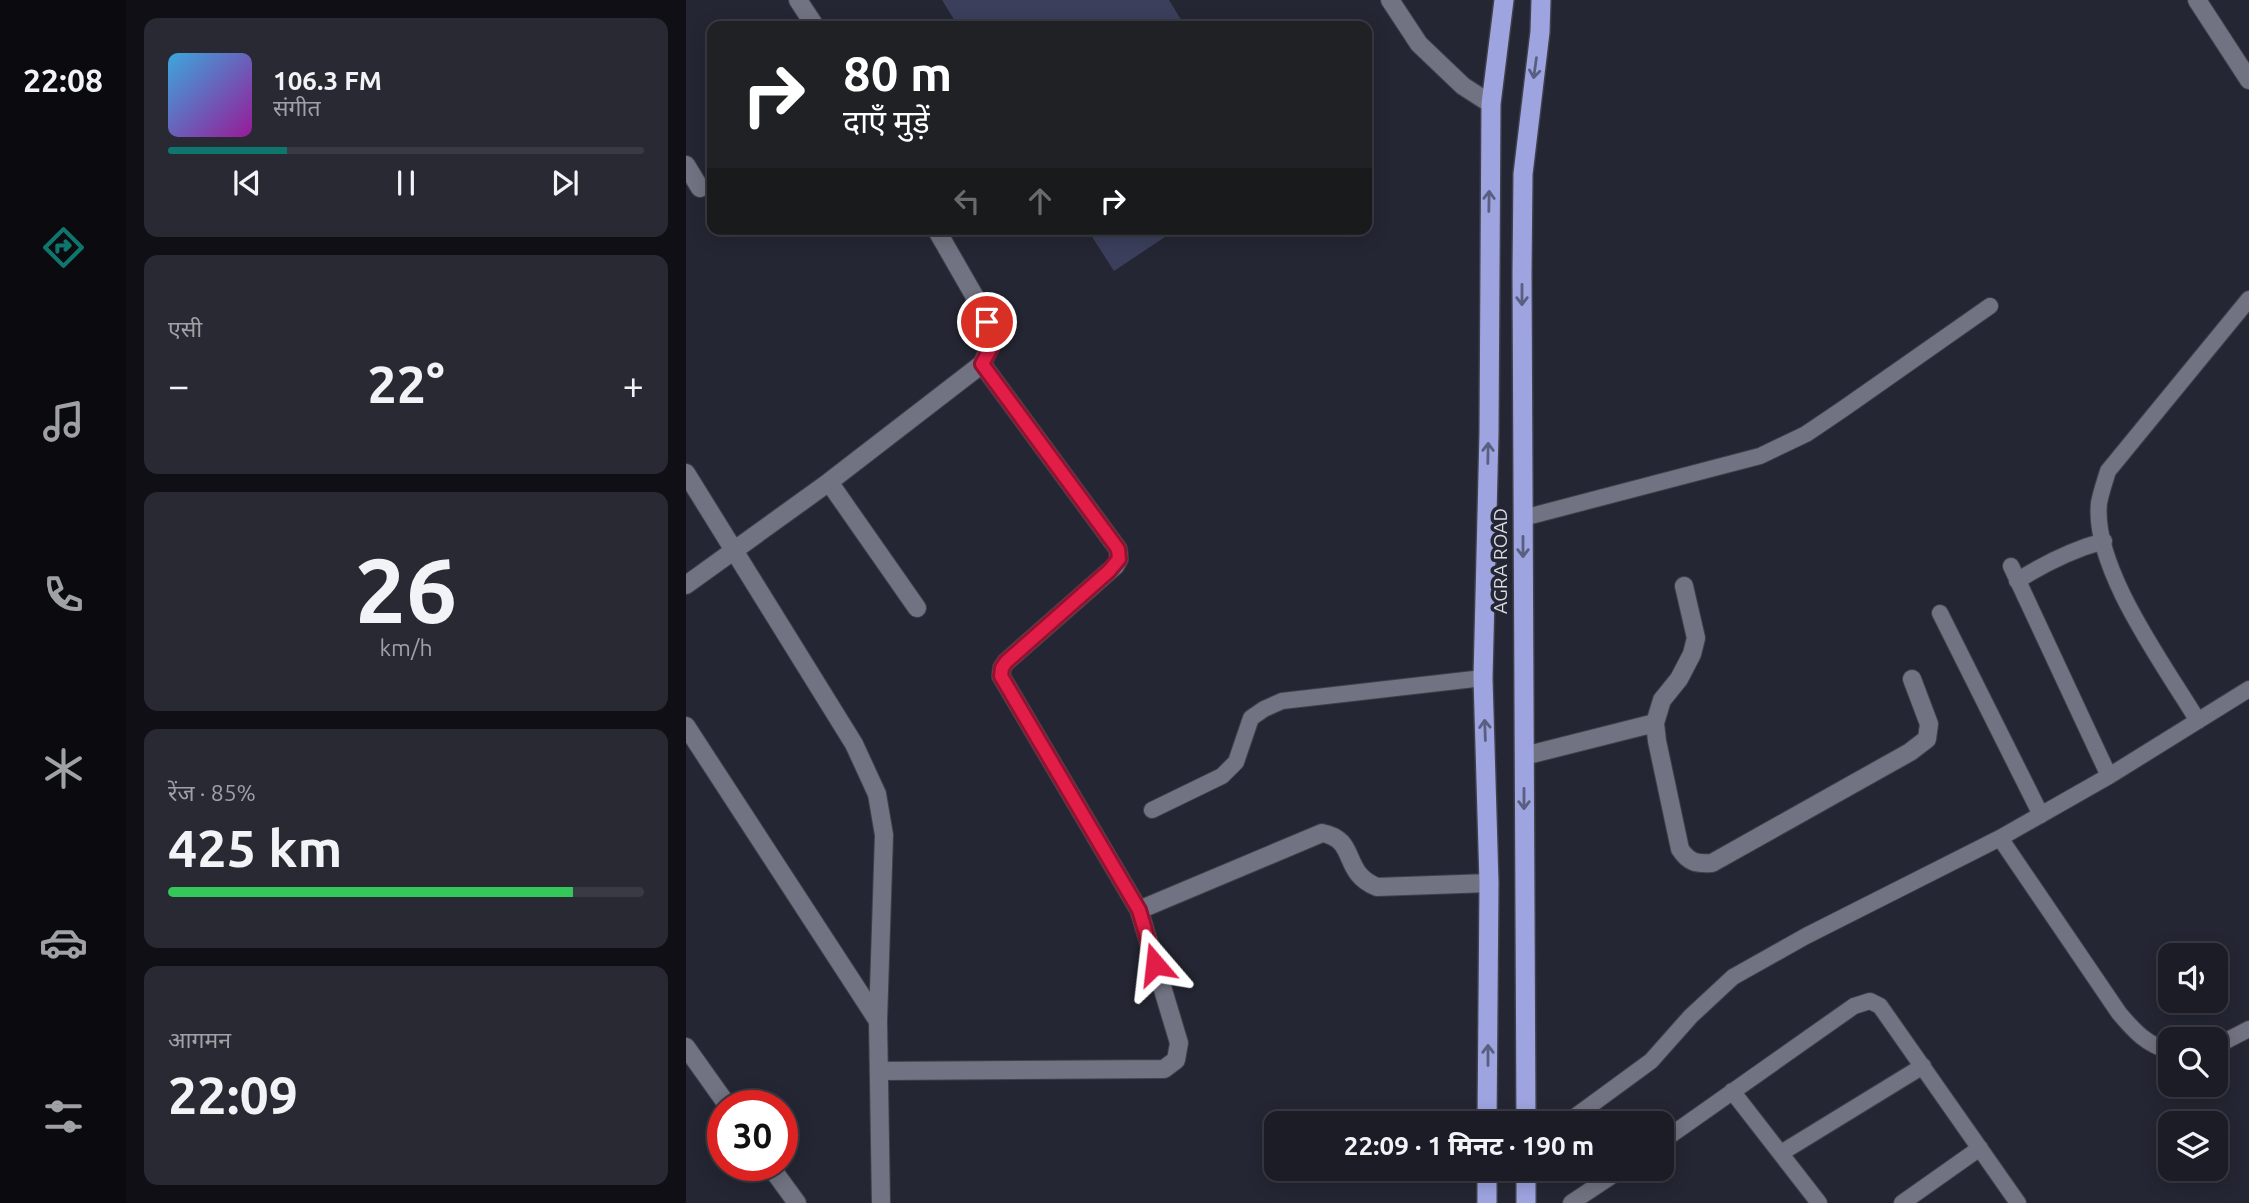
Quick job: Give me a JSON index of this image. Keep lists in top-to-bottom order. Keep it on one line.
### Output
{"streets":{"highway":["AGRA ROAD"]},"page":{"tabs":"22:08","turn":["80 m","दाएँ मुड़ें"],"song":["106.3 FM","संगीत"],"tile":["एसी",["26","km/h"],["रेंज · 85%","425 km"],["आगमन","22:09"]],"heat":["−","22°","+"],"limit":"30","trip":"22:09 · 1 मिनट · 190 m"}}
